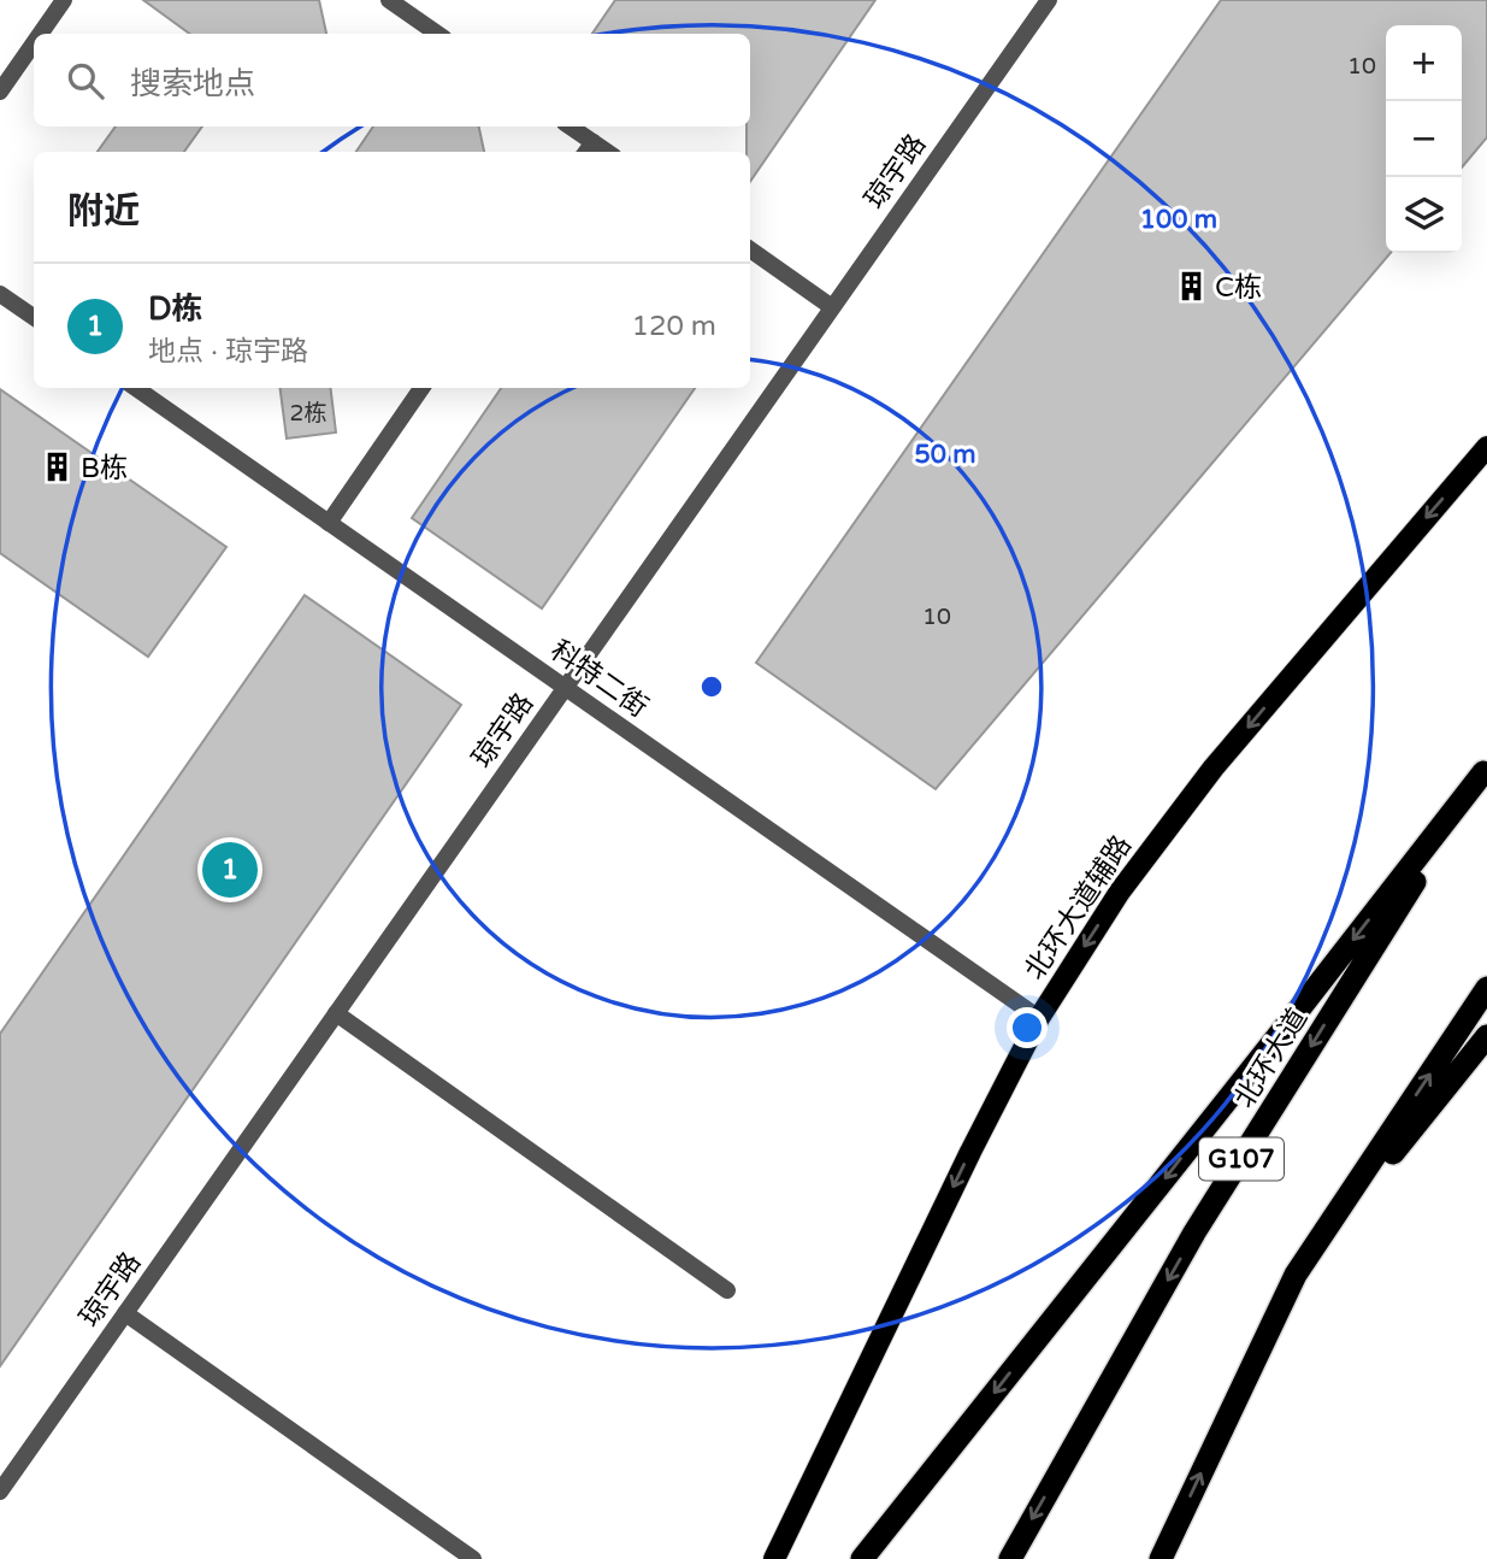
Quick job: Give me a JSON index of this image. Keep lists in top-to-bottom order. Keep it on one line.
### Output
{"streets":{"highway":["北环大道","G107"],"main road":["北环大道辅路"],"street":["琼宇路","科特二街"]},"crossings":[["琼宇路","科特二街"],["科特二街","北环大道辅路"]],"one_way":["北环大道辅路"],"places":{"building":["C栋","B栋"]},"house_numbers":["10","2栋","10"],"page":{"map_buttons":["+","−"],"search":"搜索地点","heading":"附近","list":[{"mark":"1","name":"D栋","note":"地点 · 琼宇路","value":"120 m"}],"pins":"1"},"rings":["100 m","50 m"]}
